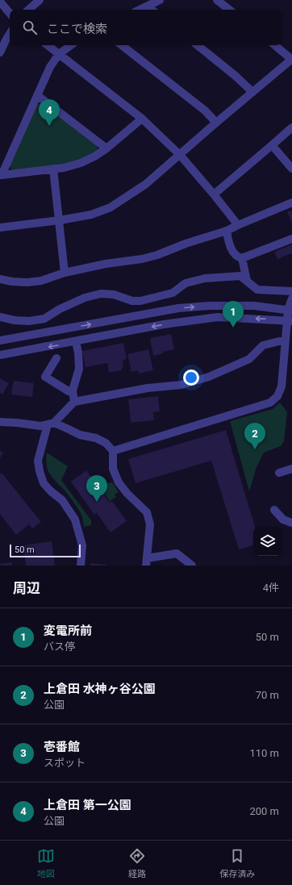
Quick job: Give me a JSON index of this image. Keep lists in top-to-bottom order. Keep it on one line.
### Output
{"scale_bar":"50 m","page":{"search":"ここで検索","pins":["4","1","2","3"],"scale":"50 m","heading":["周辺","4件"],"list":[{"mark":"1","name":"変電所前","note":"バス停","value":"50 m"},{"mark":"2","name":"上倉田 水神ヶ谷公園","note":"公園","value":"70 m"},{"mark":"3","name":"壱番館","note":"スポット","value":"110 m"},{"mark":"4","name":"上倉田 第一公園","note":"公園","value":"200 m"}],"nav":["地図","経路","保存済み"]}}
